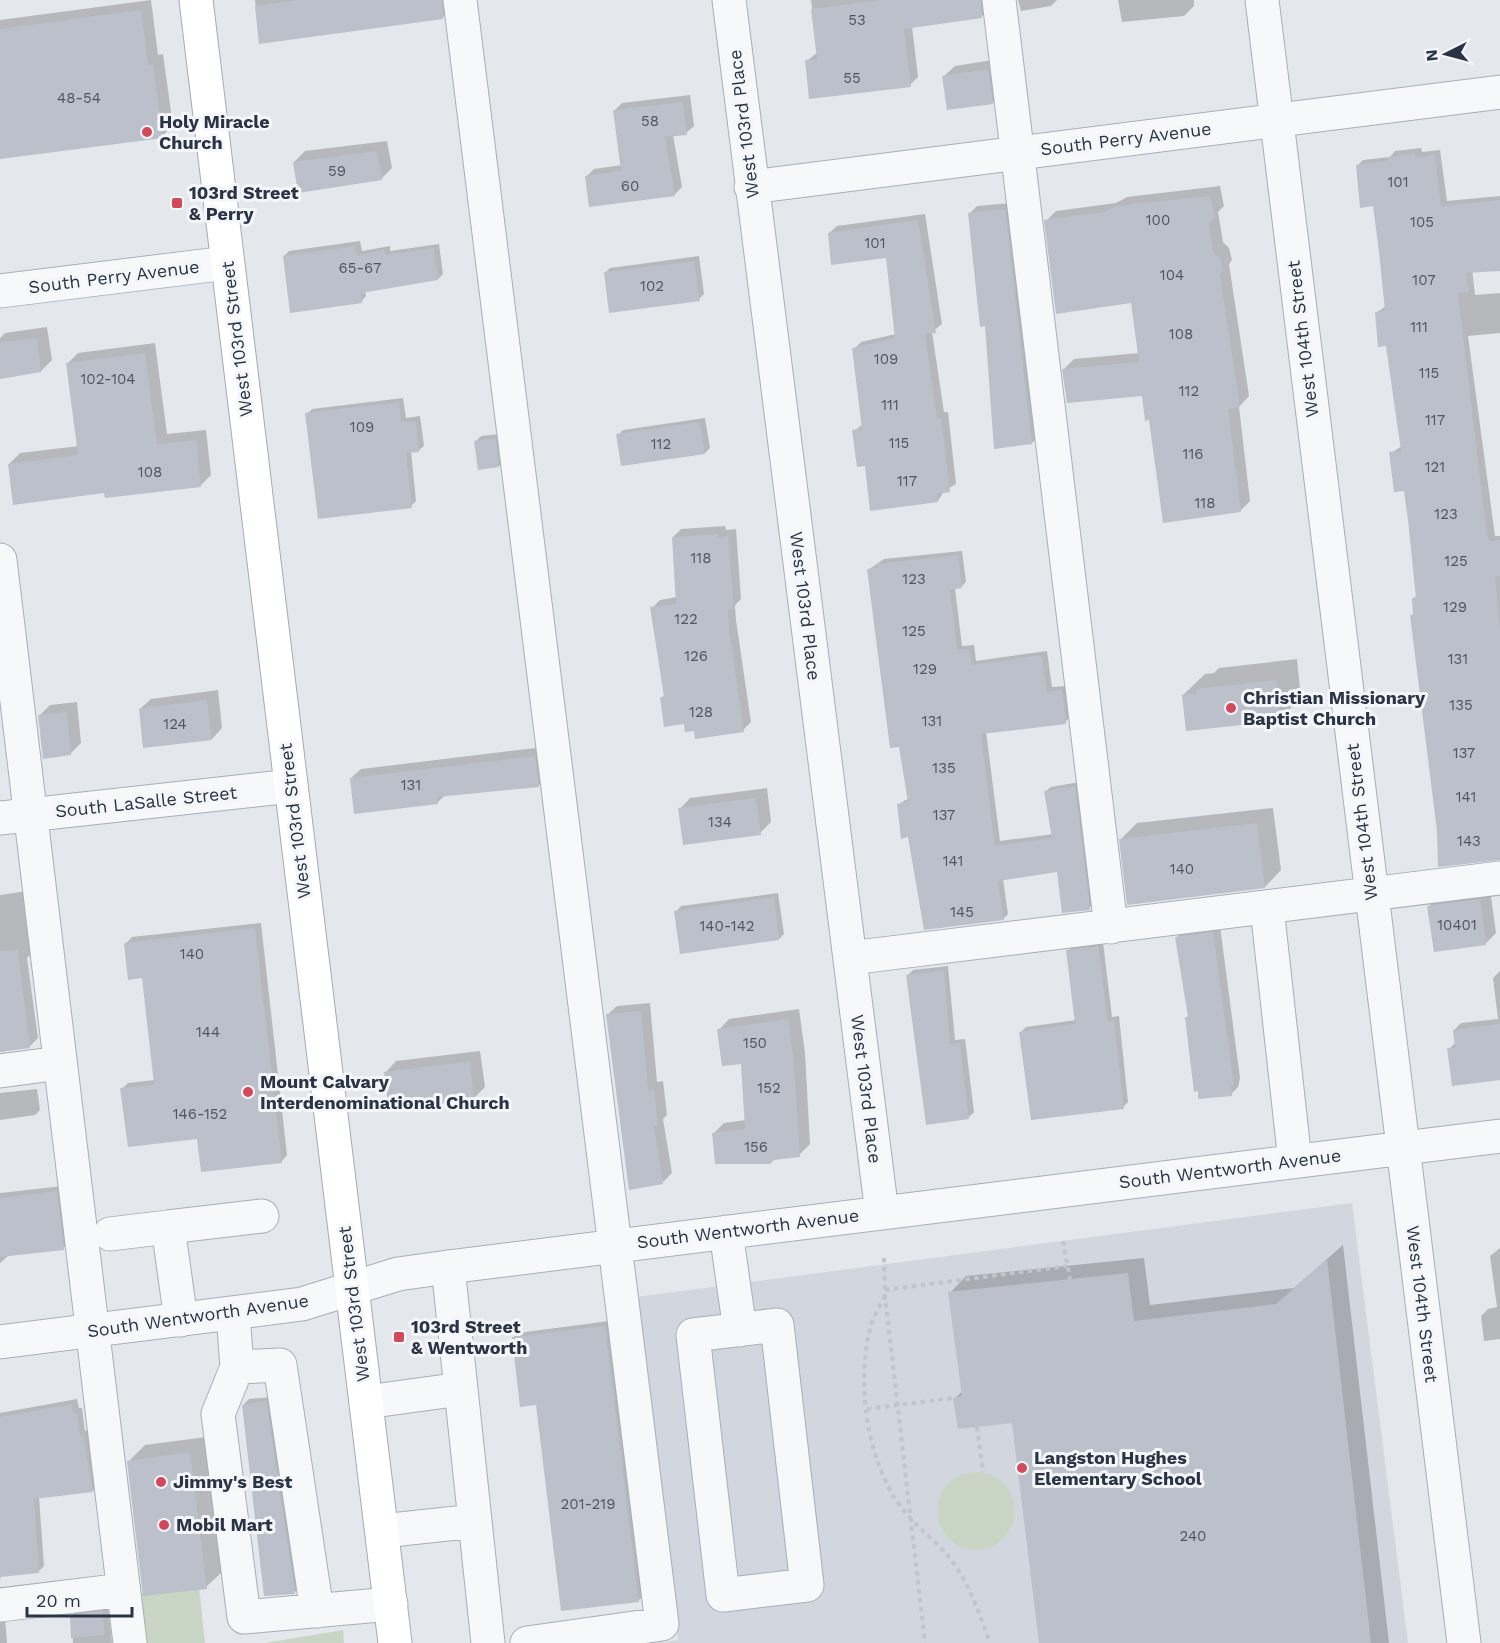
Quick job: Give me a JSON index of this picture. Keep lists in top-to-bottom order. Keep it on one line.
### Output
{"streets":{"main road":["West 103rd Street"],"street":["West 103rd Place","South Perry Avenue","West 104th Street","South LaSalle Street","South Wentworth Avenue"]},"crossings":[["West 103rd Place","South Perry Avenue"],["West 103rd Place","South Wentworth Avenue"],["South Perry Avenue","West 103rd Street"],["South Perry Avenue","West 104th Street"],["West 103rd Street","South LaSalle Street"],["West 103rd Street","South Wentworth Avenue"],["West 104th Street","South Wentworth Avenue"]],"places":{"other":["Holy Miracle Church","Christian Missionary Baptist Church","Mount Calvary Interdenominational Church","Langston Hughes Elementary School","Jimmy's Best","Mobil Mart"],"transit":["103rd Street & Perry","103rd Street & Wentworth"]},"house_numbers":["53","55","48-54","58","59","101","60","100","105","101","65-67","104","107","102","111","108","109","115","102-104","112","111","117","109","115","112","116","121","108","117","118","123","118","125","123","129","122","125","126","131","129","135","128","131","124","137","135","131","141","137","134","143","141","140","145","10401","140-142","140","144","150","152","146-152","156","201-219","240"],"scale_bar":"20 m","north":"left"}
